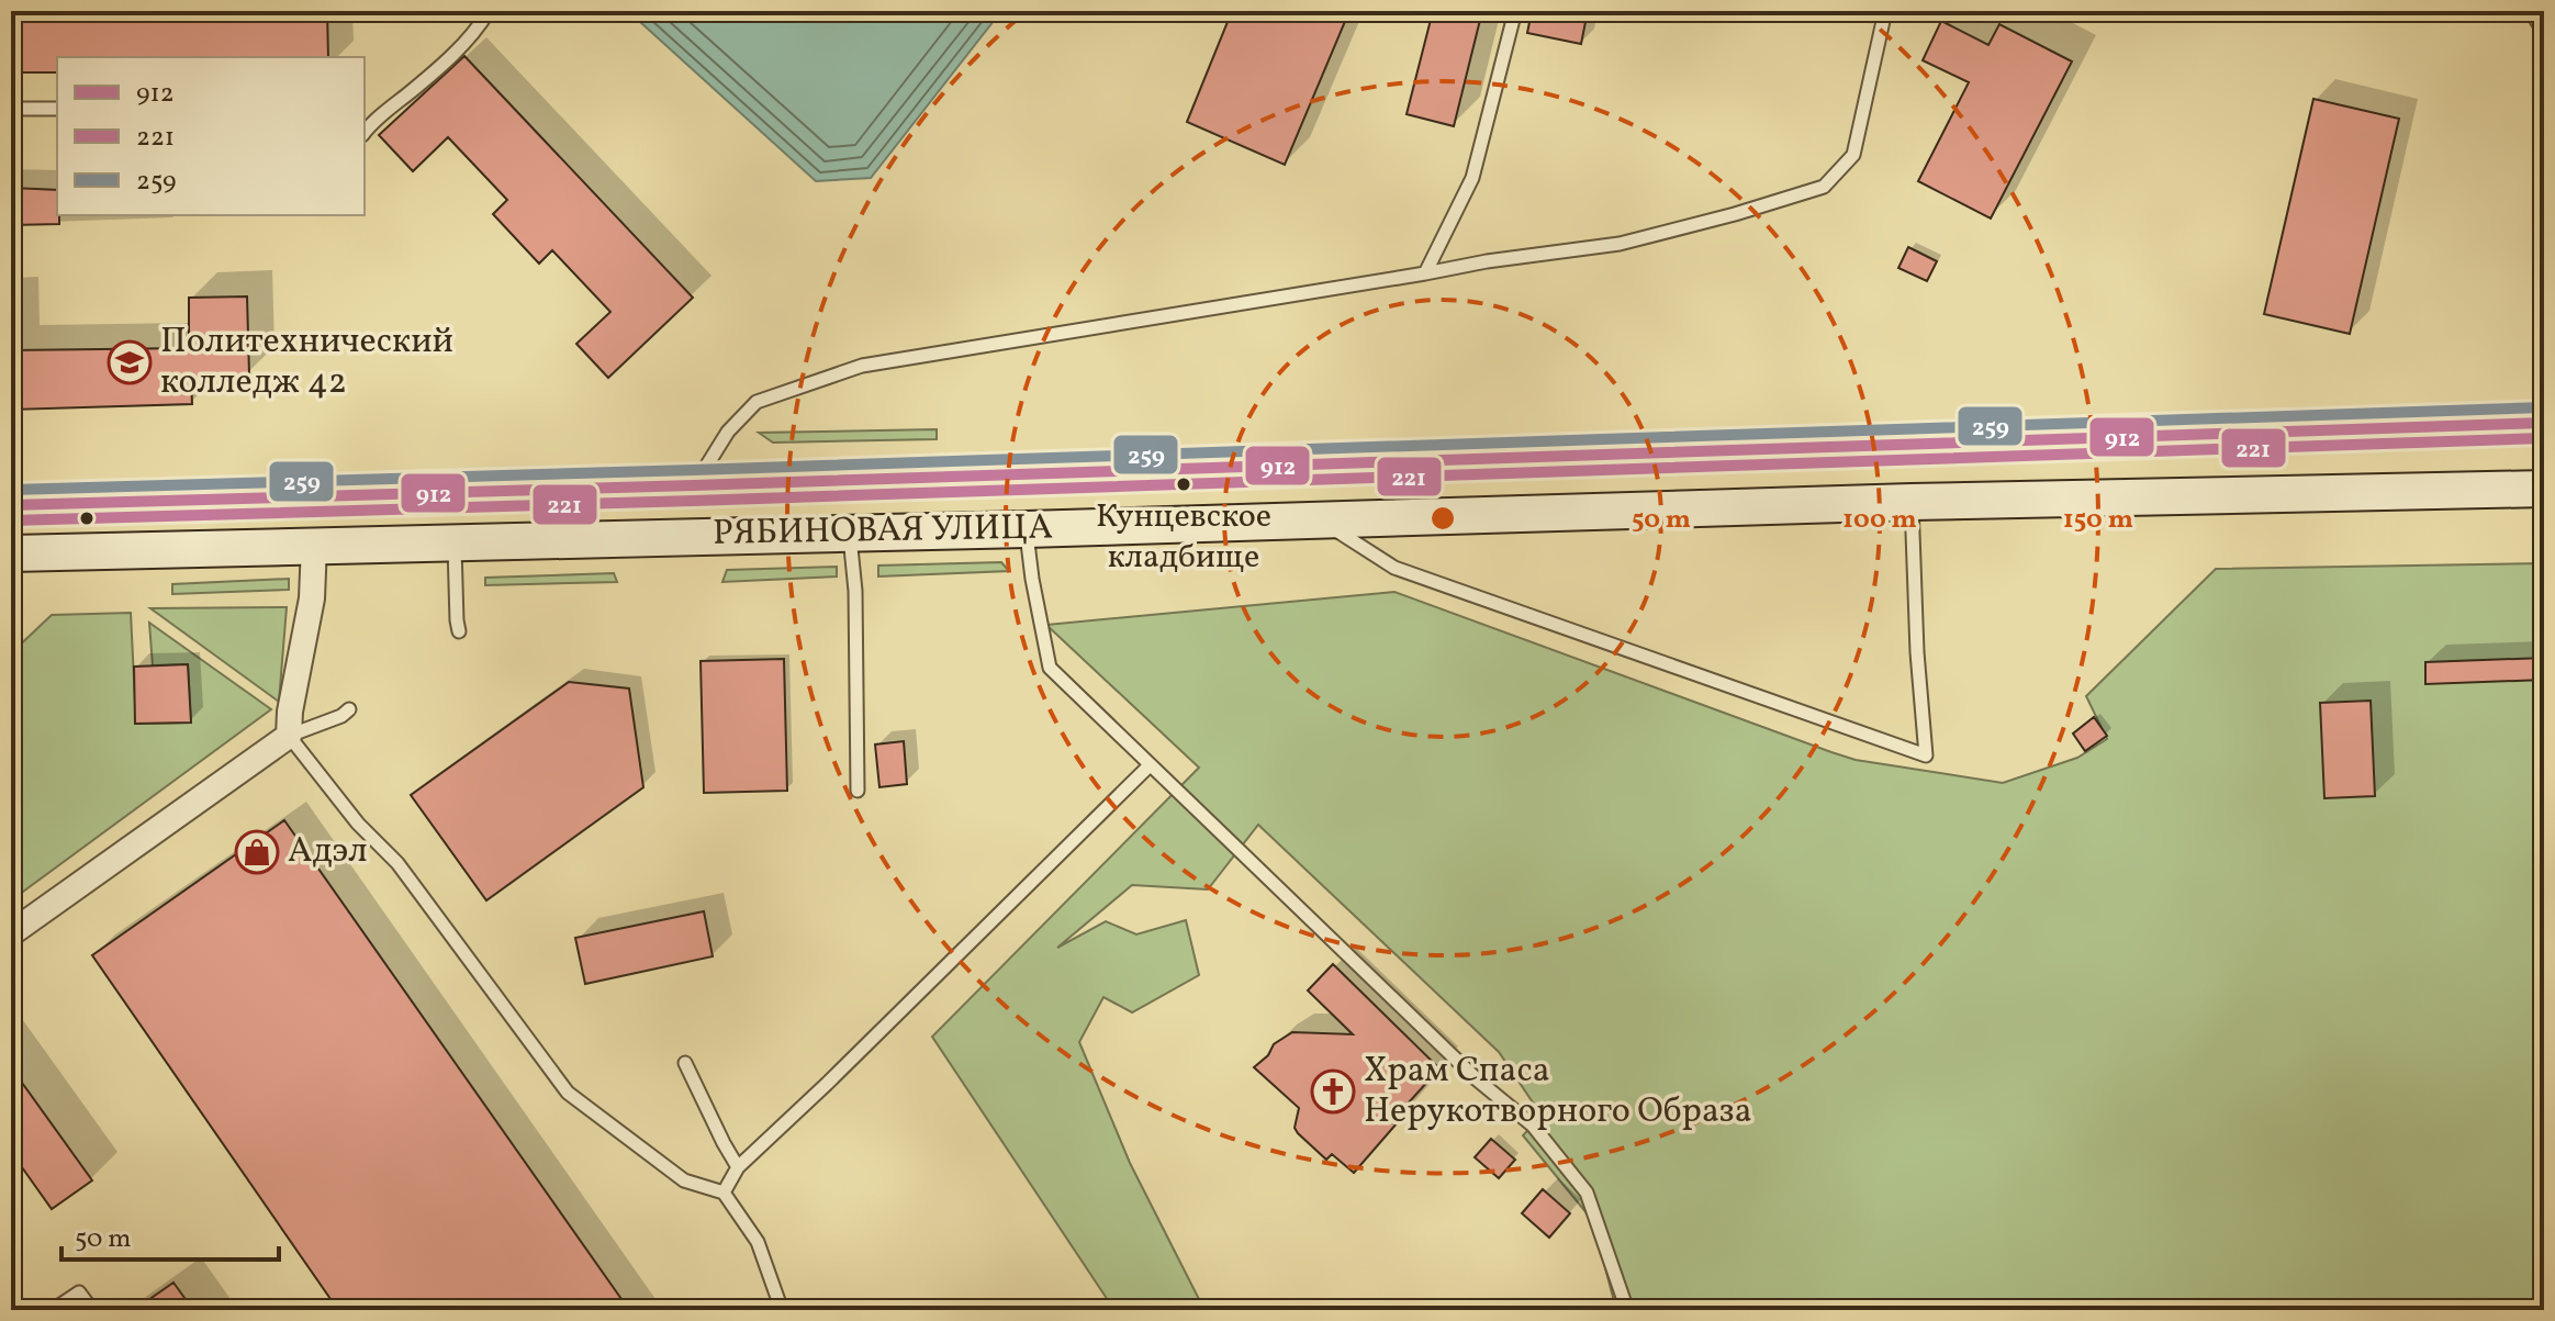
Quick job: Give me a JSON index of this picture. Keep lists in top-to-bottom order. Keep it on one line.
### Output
{"streets":{"main road":["РЯБИНОВАЯ УЛИЦА"]},"places":{"school or university":["Политехнический колледж 42"],"other":["Кунцевское кладбище"],"shop":["Адэл"],"church":["Храм Спаса Нерукотворного Образа"]},"lines":["transit line 259","transit line 912","transit line 221"],"legend":["912","221","259"],"scale_bar":"50 m","rings":["50 m","100 m","150 m"]}
